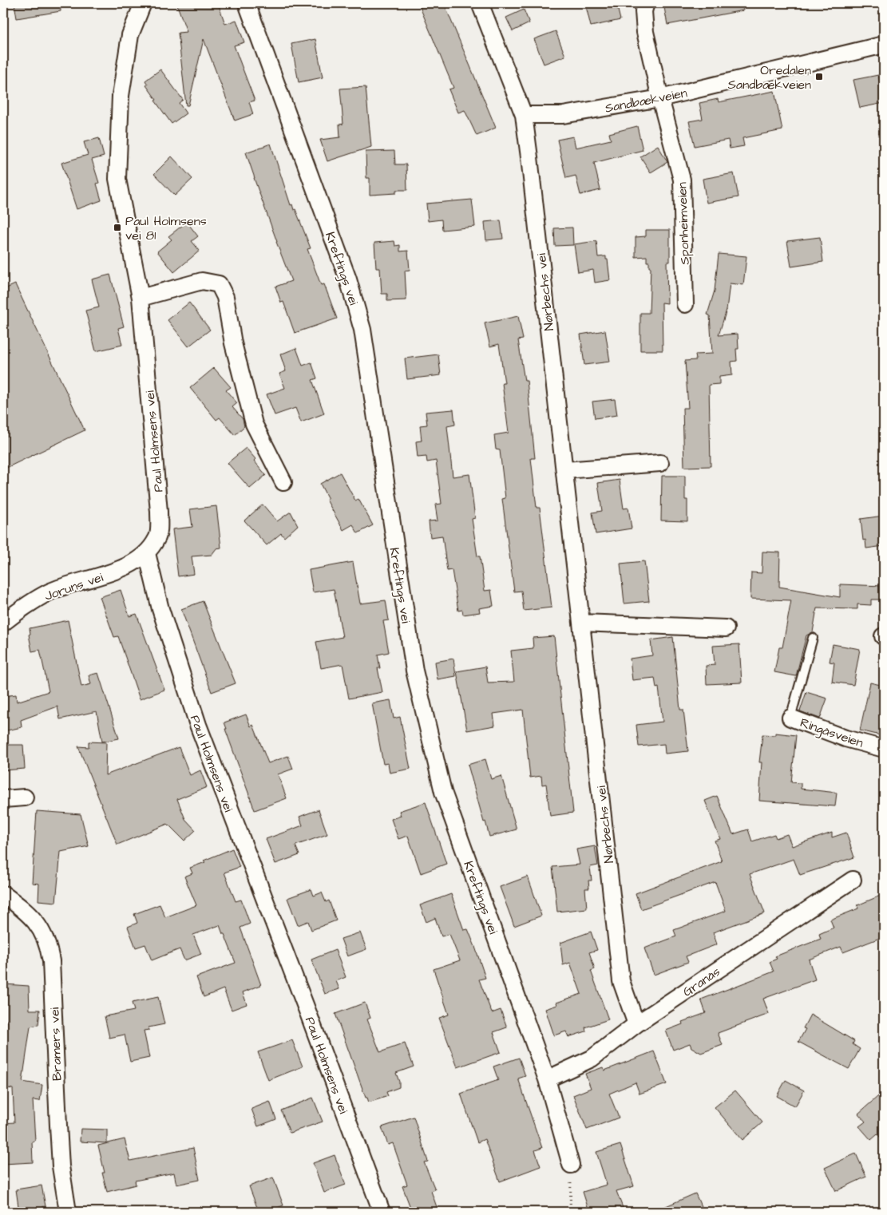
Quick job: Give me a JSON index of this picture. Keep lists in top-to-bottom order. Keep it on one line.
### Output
{"streets":{"street":["Sandbækveien","Sponheimveien","Kreftings vei","Nørbechs vei","Paul Holmsens vei","Joruns vei","Ringåsveien","Granås","Bramers vei"]},"crossings":[["Sandbækveien","Sponheimveien"],["Sandbækveien","Nørbechs vei"],["Kreftings vei","Granås"],["Nørbechs vei","Granås"],["Paul Holmsens vei","Joruns vei"]],"places":{"transit":["Oredalen Sandbækveien","Paul Holmsens vei 81"]}}
